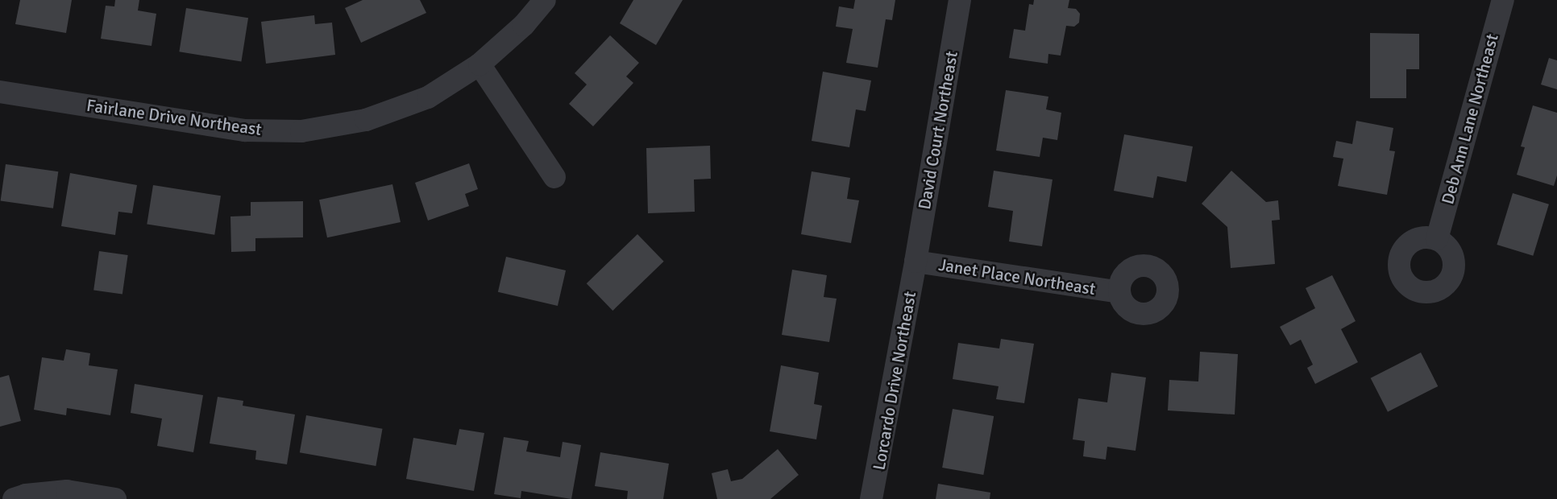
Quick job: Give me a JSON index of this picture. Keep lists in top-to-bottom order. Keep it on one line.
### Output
{"streets":{"street":["Fairlane Drive Northeast","Deb Ann Lane Northeast","David Court Northeast","Janet Place Northeast","Lorcardo Drive Northeast"]},"crossings":[["David Court Northeast","Janet Place Northeast"],["David Court Northeast","Lorcardo Drive Northeast"],["Janet Place Northeast","Lorcardo Drive Northeast"]]}
